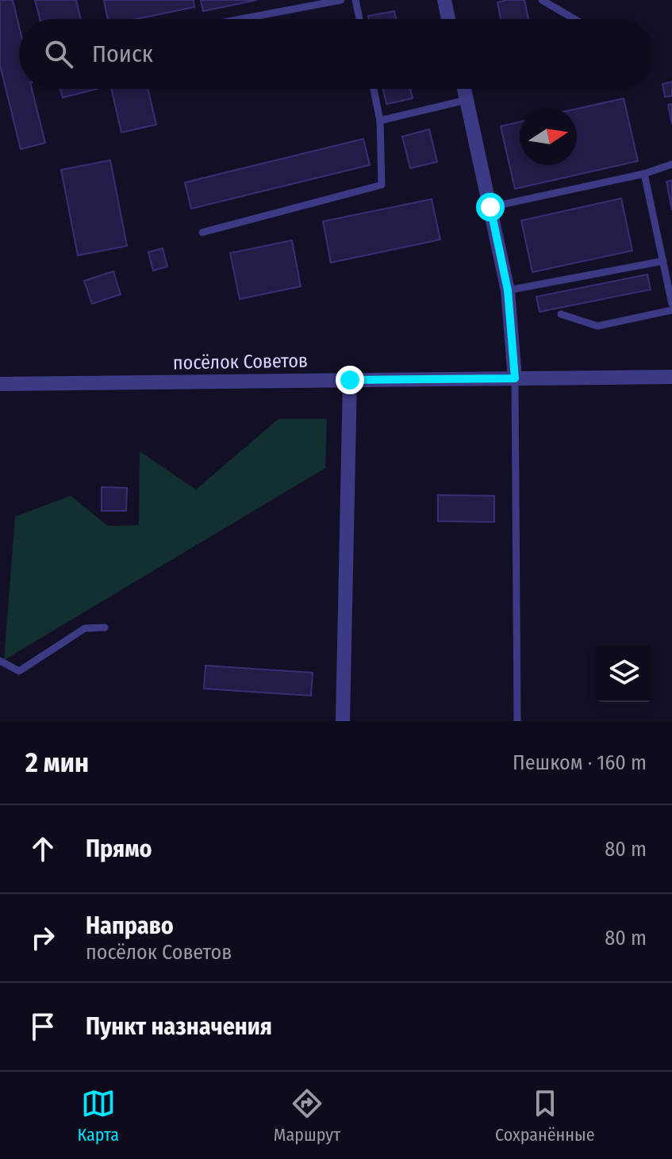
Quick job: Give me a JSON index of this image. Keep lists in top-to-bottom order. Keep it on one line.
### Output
{"streets":{"street":["посёлок Советов"]},"north":"right","page":{"search":"Поиск","heading":["2 мин","Пешком · 160 m"],"list":[["Прямо","80 m"],["Направо","посёлок Советов","80 m"],"Пункт назначения"],"nav":["Карта","Маршрут","Сохранённые"]}}
